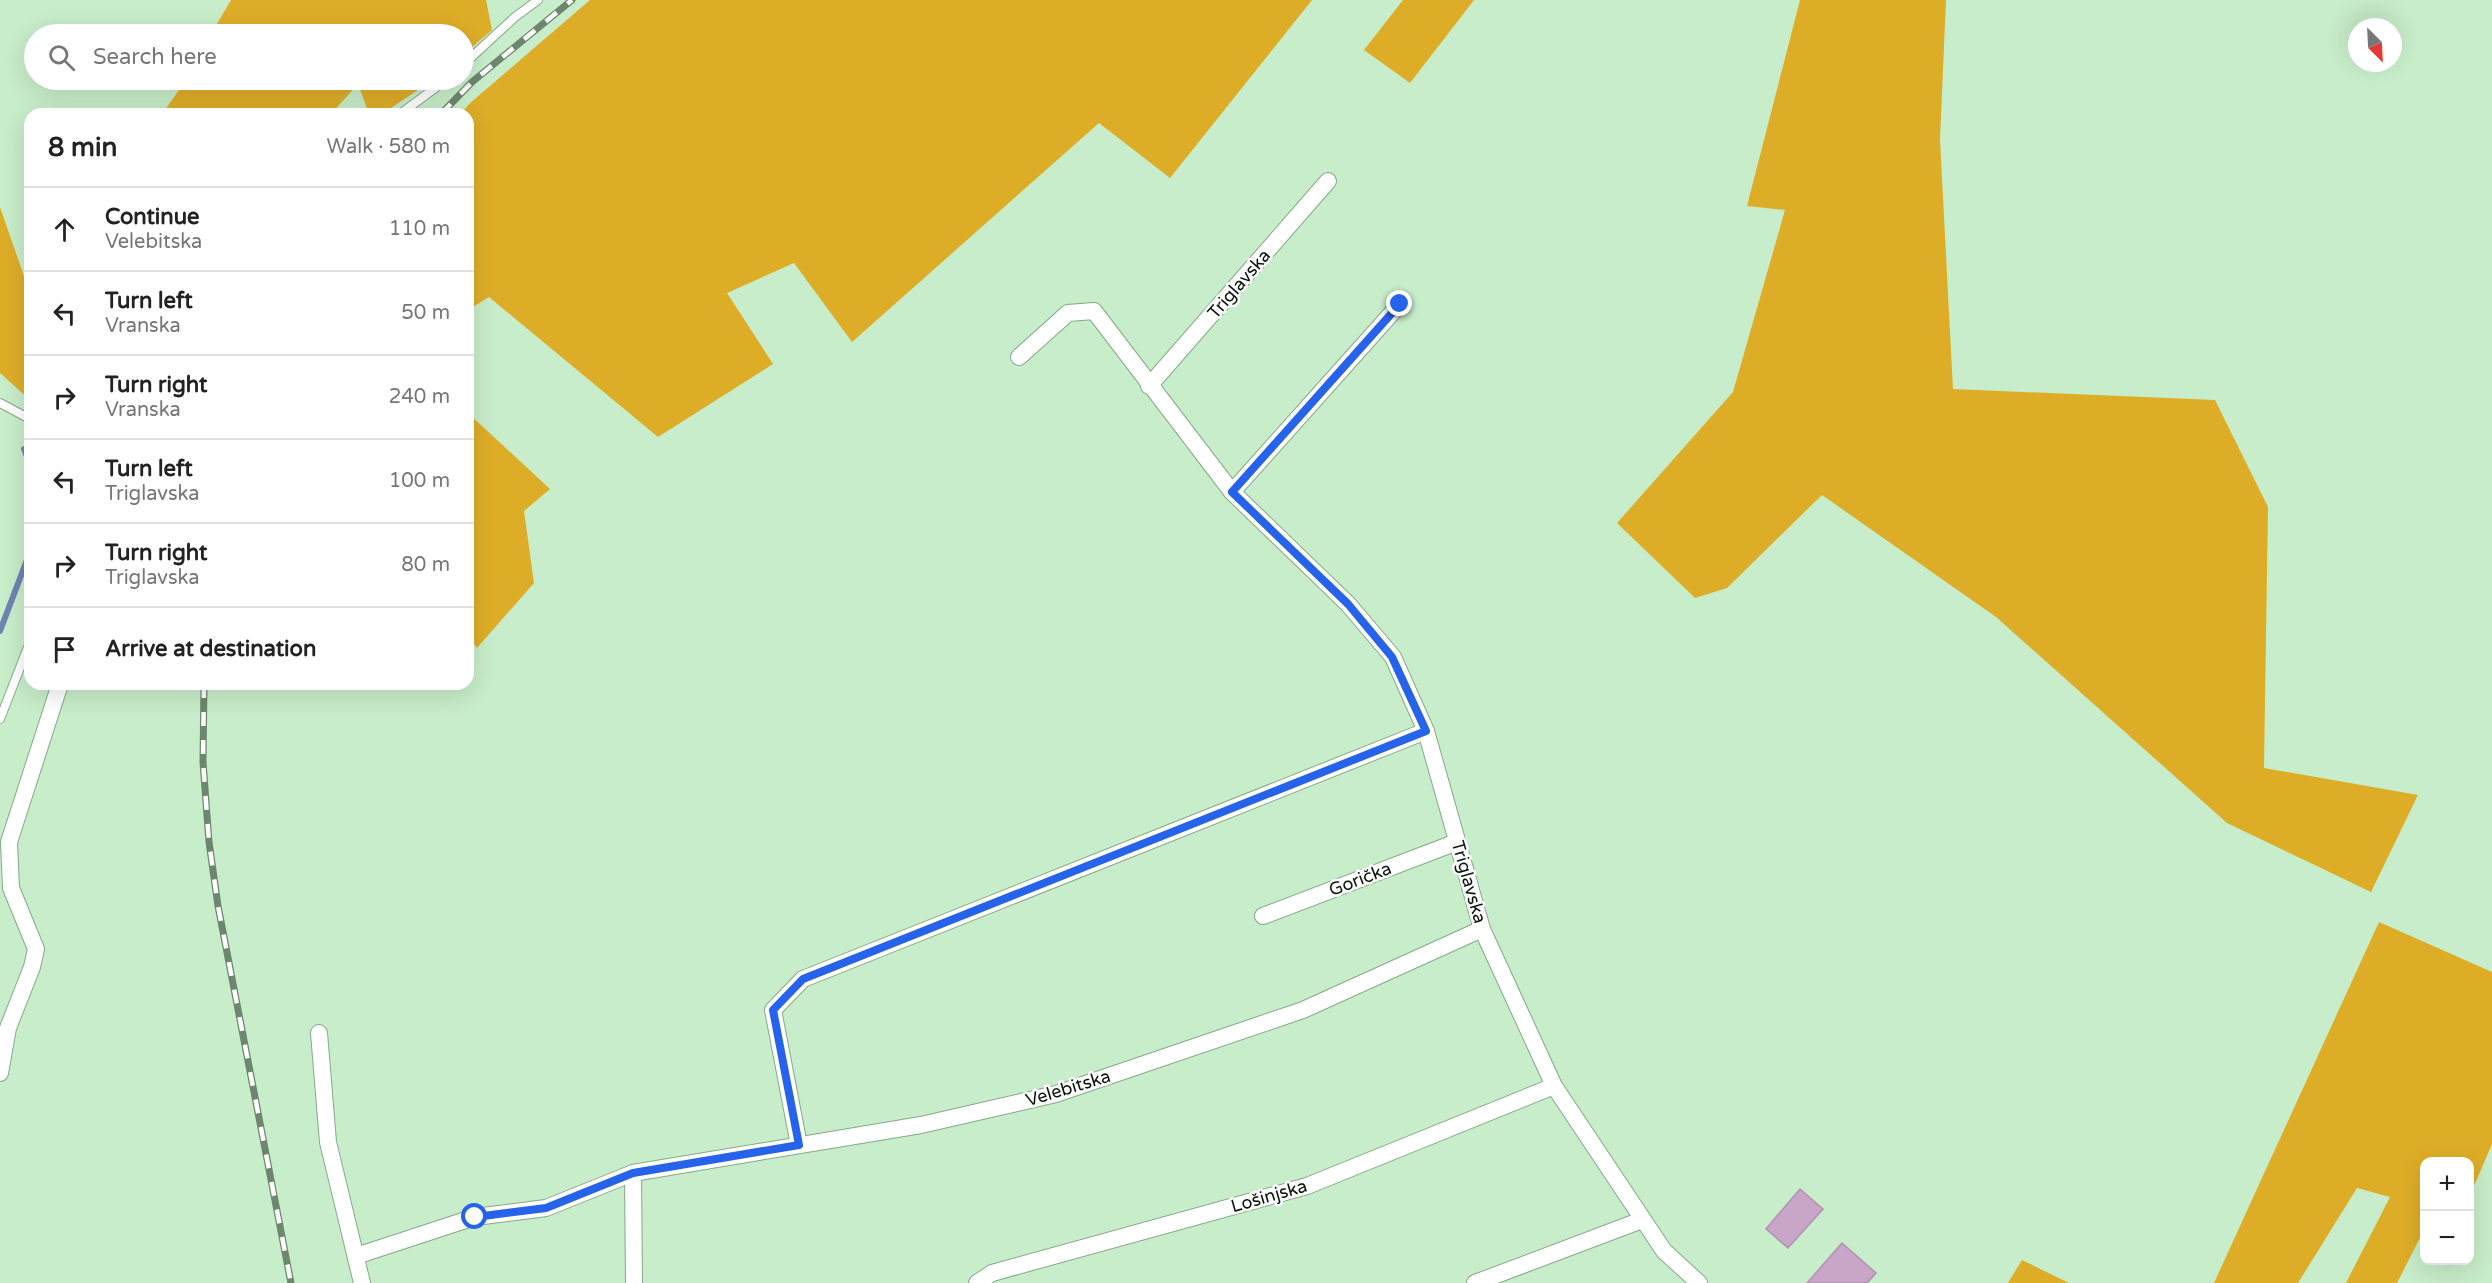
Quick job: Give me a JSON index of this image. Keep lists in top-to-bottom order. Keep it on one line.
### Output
{"streets":{"street":["Triglavska","Gorička","Velebitska","Lošinjska"]},"crossings":[["Triglavska","Gorička"],["Triglavska","Velebitska"],["Triglavska","Lošinjska"]],"north":"bottom right","page":{"search":"Search here","heading":["8 min","Walk · 580 m"],"list":[["Continue","Velebitska","110 m"],["Turn left","Vranska","50 m"],["Turn right","Vranska","240 m"],["Turn left","Triglavska","100 m"],["Turn right","Triglavska","80 m"],"Arrive at destination"],"map_buttons":["+","−"]}}
